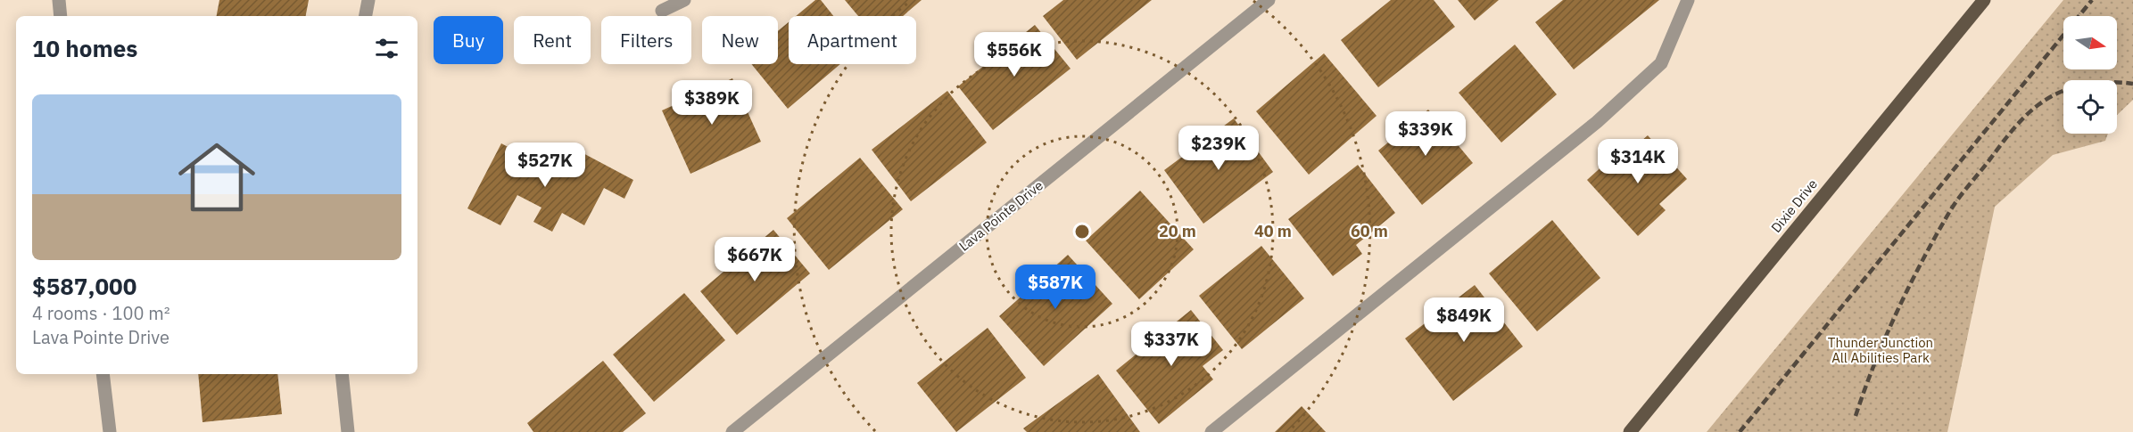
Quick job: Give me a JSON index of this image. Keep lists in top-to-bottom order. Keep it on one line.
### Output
{"streets":{"main road":["Dixie Drive"],"street":["Lava Pointe Drive"]},"parks":["Thunder Junction All Abilities Park"],"north":"right","page":{"chip":["Buy","Rent","Filters","New","Apartment"],"heading":"10 homes","price":["$556K","$389K","$339K","$239K","$314K","$527K","$667K","$587K","$849K","$337K"],"list":[{"name":"$587,000","note":"4 rooms · 100 m² · Lava Pointe Drive"}]},"rings":["20 m","40 m","60 m"]}
